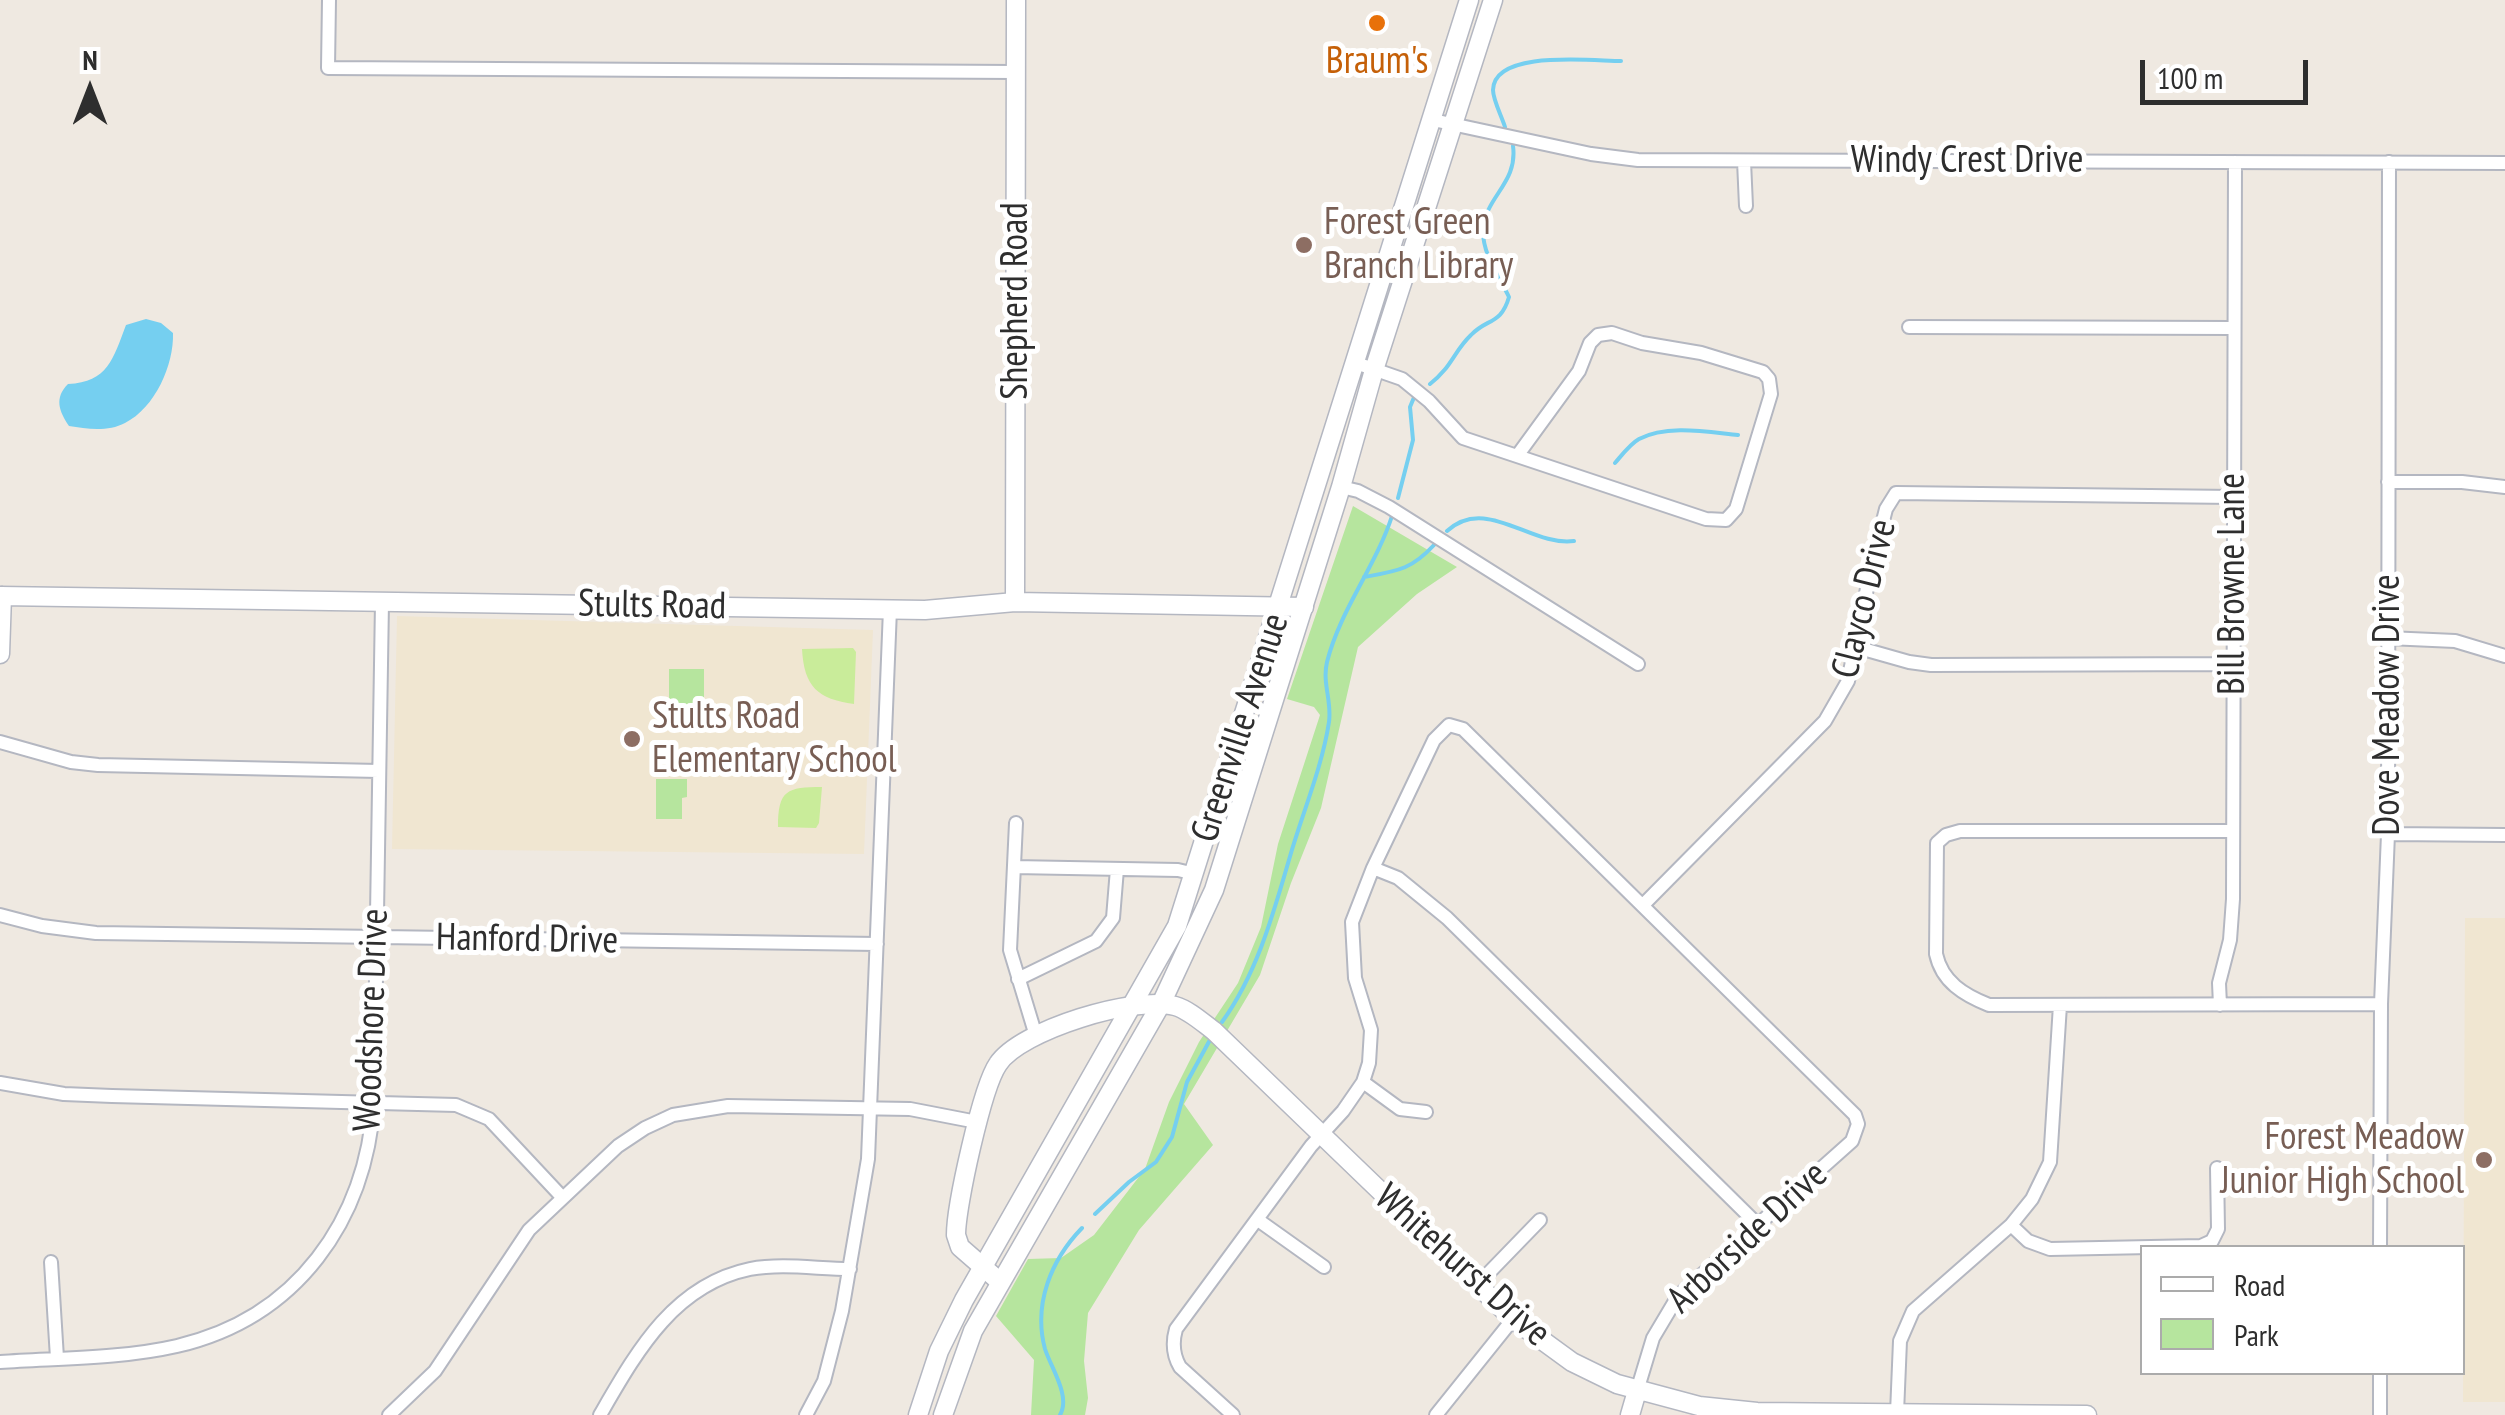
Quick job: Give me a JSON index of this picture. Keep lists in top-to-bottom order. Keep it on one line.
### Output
{"streets":{"street":["Windy Crest Drive","Shepherd Road","Bill Browne Lane","Clayco Drive","Stults Road","Dove Meadow Drive","Greenville Avenue","Hanford Drive","Woodshore Drive","Arborside Drive","Whitehurst Drive"]},"crossings":[["Windy Crest Drive","Bill Browne Lane"],["Windy Crest Drive","Dove Meadow Drive"],["Windy Crest Drive","Greenville Avenue"],["Shepherd Road","Stults Road"],["Bill Browne Lane","Clayco Drive"],["Clayco Drive","Arborside Drive"],["Stults Road","Greenville Avenue"],["Stults Road","Woodshore Drive"],["Greenville Avenue","Whitehurst Drive"],["Hanford Drive","Woodshore Drive"],["Arborside Drive","Whitehurst Drive"]],"places":["Braum's","Forest Green Branch Library","Stults Road Elementary School","Forest Meadow Junior High School"],"legend":["Road","Park"],"scale_bar":"100 m","north":"top"}
